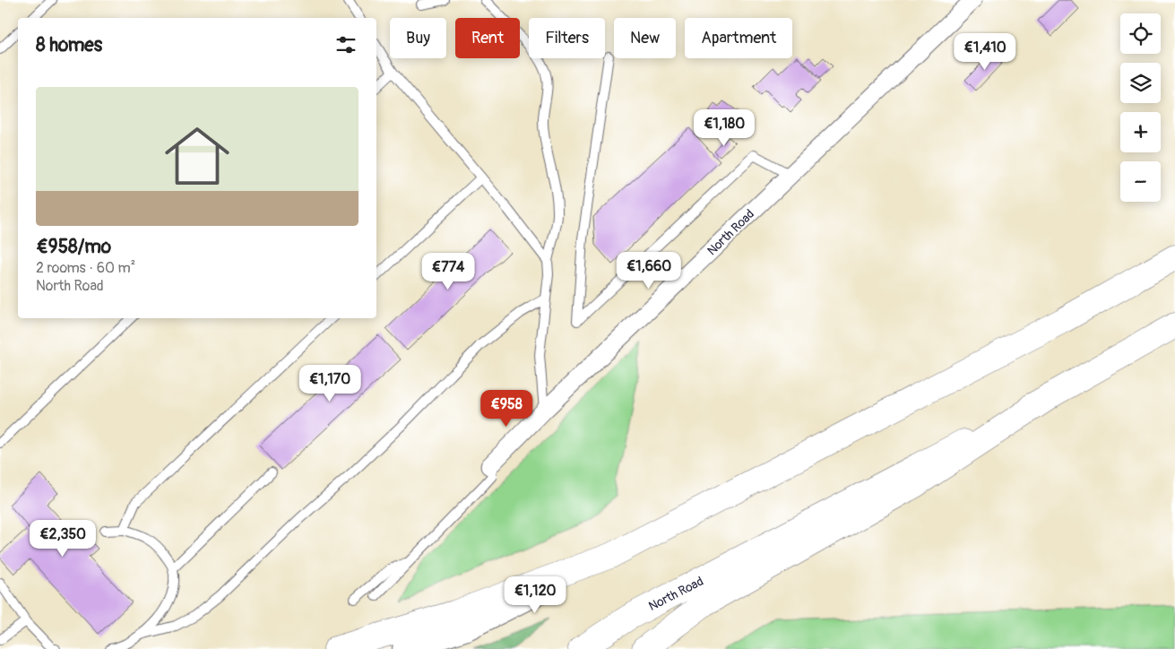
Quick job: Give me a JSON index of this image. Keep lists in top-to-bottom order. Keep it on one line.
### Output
{"streets":{"highway":["North Road"]},"page":{"map_buttons":["+","−"],"chip":["Buy","Rent","Filters","New","Apartment"],"heading":"8 homes","price":["€1,410","€1,180","€1,660","€774","€1,170","€958","€2,350","€1,120"],"list":[{"name":"€958/mo","note":"2 rooms · 60 m² · North Road"}]}}
